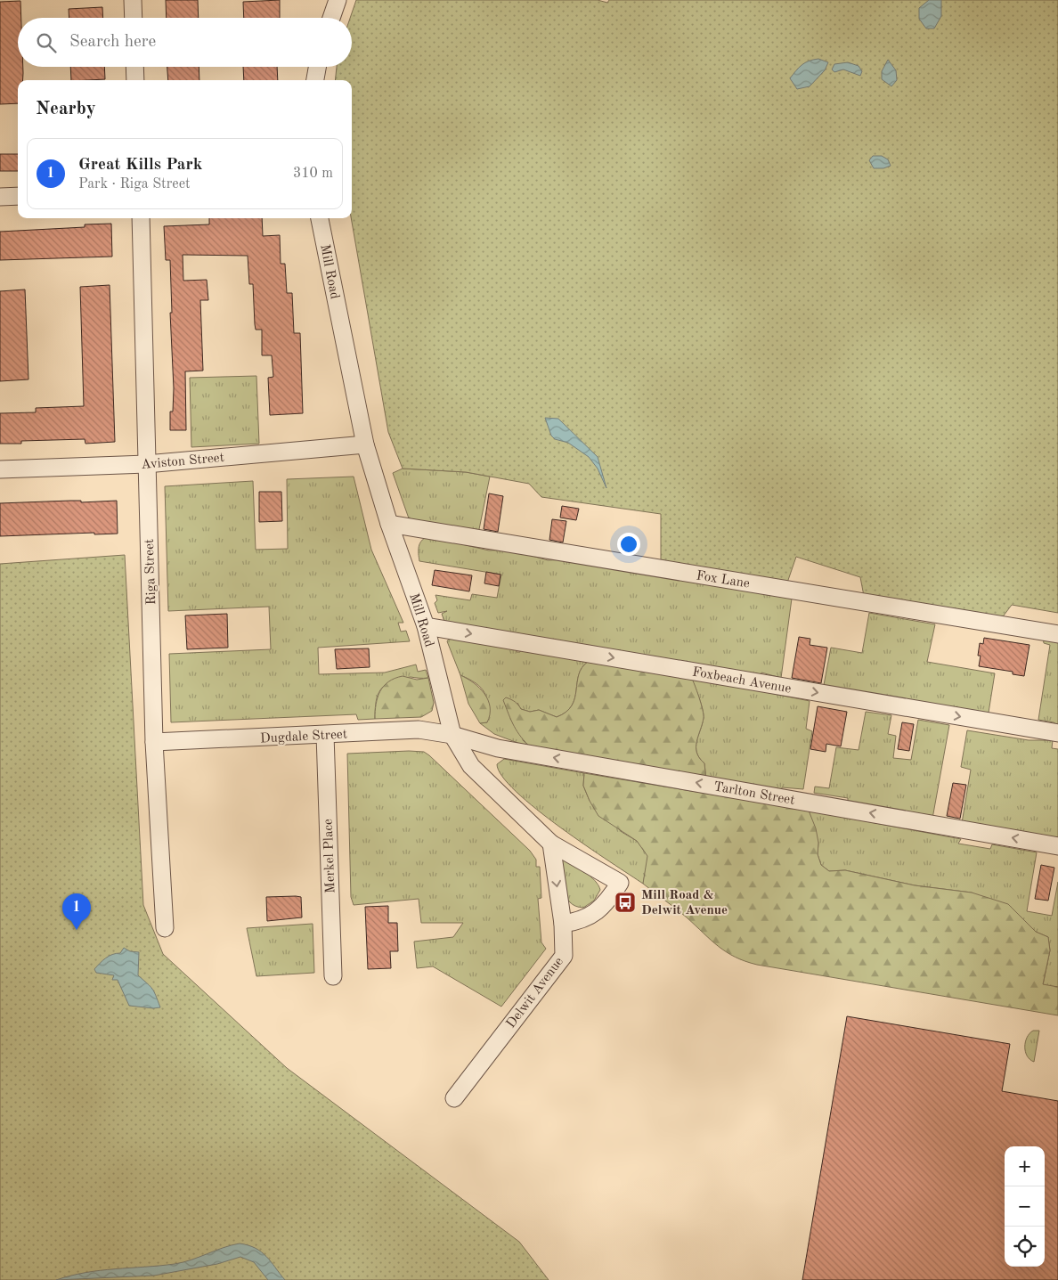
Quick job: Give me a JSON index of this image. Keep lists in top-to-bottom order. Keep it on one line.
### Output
{"streets":{"street":["Mill Road","Aviston Street","Riga Street","Fox Lane","Foxbeach Avenue","Dugdale Street","Tarlton Street","Merkel Place","Delwit Avenue"]},"crossings":[["Mill Road","Aviston Street"],["Mill Road","Fox Lane"],["Mill Road","Foxbeach Avenue"],["Mill Road","Dugdale Street"],["Mill Road","Tarlton Street"],["Mill Road","Delwit Avenue"],["Aviston Street","Riga Street"],["Riga Street","Dugdale Street"],["Dugdale Street","Tarlton Street"],["Dugdale Street","Merkel Place"]],"one_way":["Foxbeach Avenue","Tarlton Street"],"places":{"bus stop":["Mill Road & Delwit Avenue"]},"page":{"search":"Search here","heading":"Nearby","list":[{"mark":"1","name":"Great Kills Park","note":"Park · Riga Street","value":"310 m"}],"pins":"1","map_buttons":["+","−"]}}
